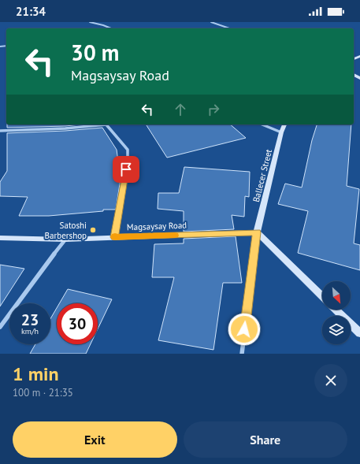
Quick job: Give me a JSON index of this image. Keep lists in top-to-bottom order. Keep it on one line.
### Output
{"streets":{"street":["Ballecer Street","Magsaysay Road"]},"crossings":[["Ballecer Street","Magsaysay Road"]],"places":["Satoshi Barbershop"],"north":"bottom right","page":{"status":"21:34","turn":["30 m","Magsaysay Road"],"speed":"23 km/h","limit":"30","heading":["1 min","100 m · 21:35"],"buttons":["Exit","Share"]}}
